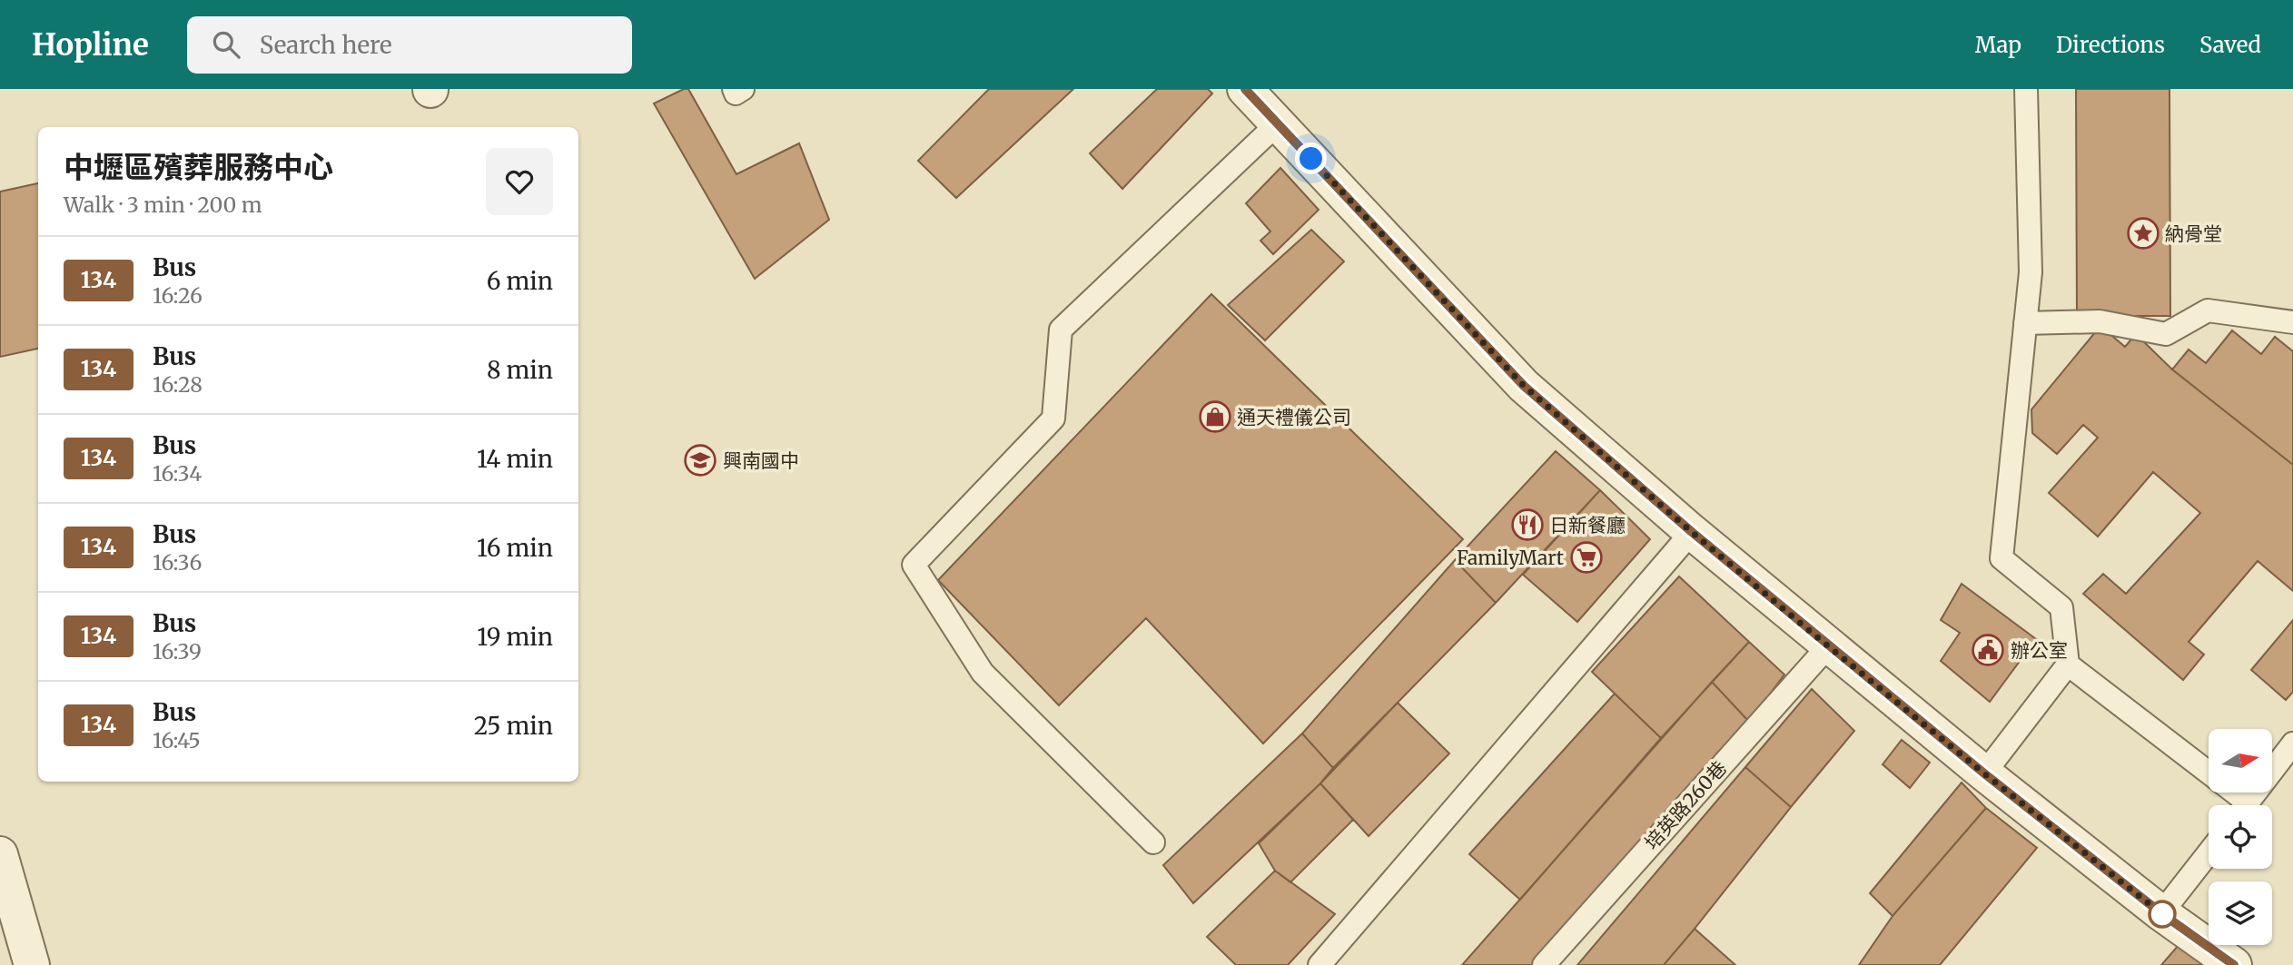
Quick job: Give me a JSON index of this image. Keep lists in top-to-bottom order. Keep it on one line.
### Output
{"streets":{"lane":["培英路260巷"]},"places":{"place":["納骨堂"],"shop":["通天禮儀公司"],"school or university":["興南國中"],"restaurant":["日新餐廳"],"supermarket":["FamilyMart"],"public building":["辦公室"]},"lines":["bus line 134"],"north":"right","page":{"header":"Hopline","search":"Search here","nav":["Map","Directions","Saved"],"heading":["中壢區殯葬服務中心","Walk · 3 min · 200 m"],"list":[{"mark":"134","name":"Bus","note":"16:26","value":"6 min"},{"mark":"134","name":"Bus","note":"16:28","value":"8 min"},{"mark":"134","name":"Bus","note":"16:34","value":"14 min"},{"mark":"134","name":"Bus","note":"16:36","value":"16 min"},{"mark":"134","name":"Bus","note":"16:39","value":"19 min"},{"mark":"134","name":"Bus","note":"16:45","value":"25 min"}]}}
